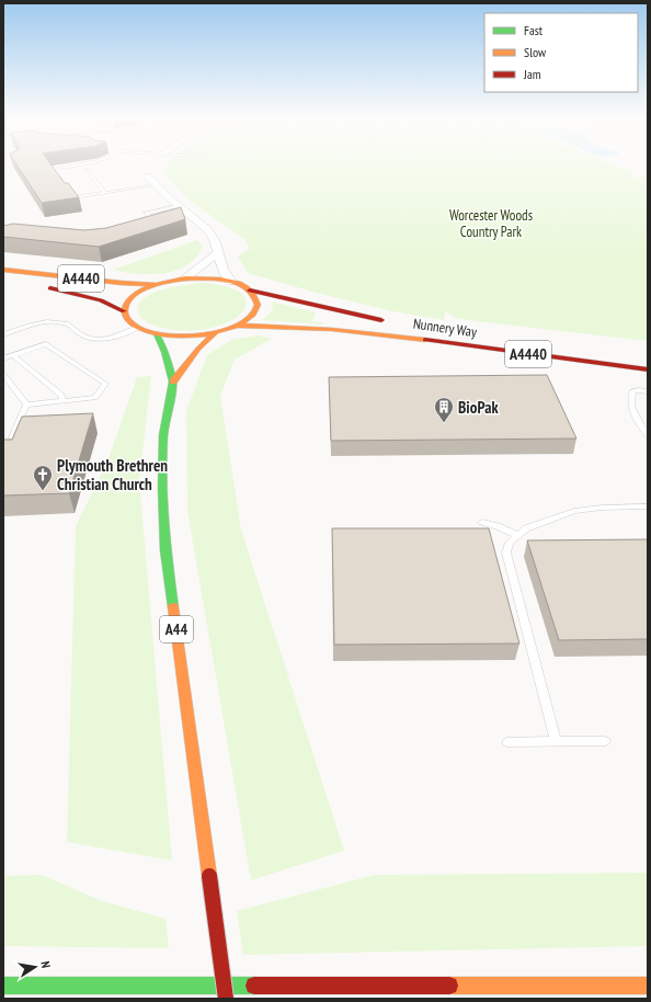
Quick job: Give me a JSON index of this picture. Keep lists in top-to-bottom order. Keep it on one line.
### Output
{"streets":{"main road":["A4440","Nunnery Way","A44"]},"parks":["Worcester Woods Country Park"],"places":{"building":["BioPak"],"church":["Plymouth Brethren Christian Church"]},"legend":["Fast","Slow","Jam"],"north":"right"}
